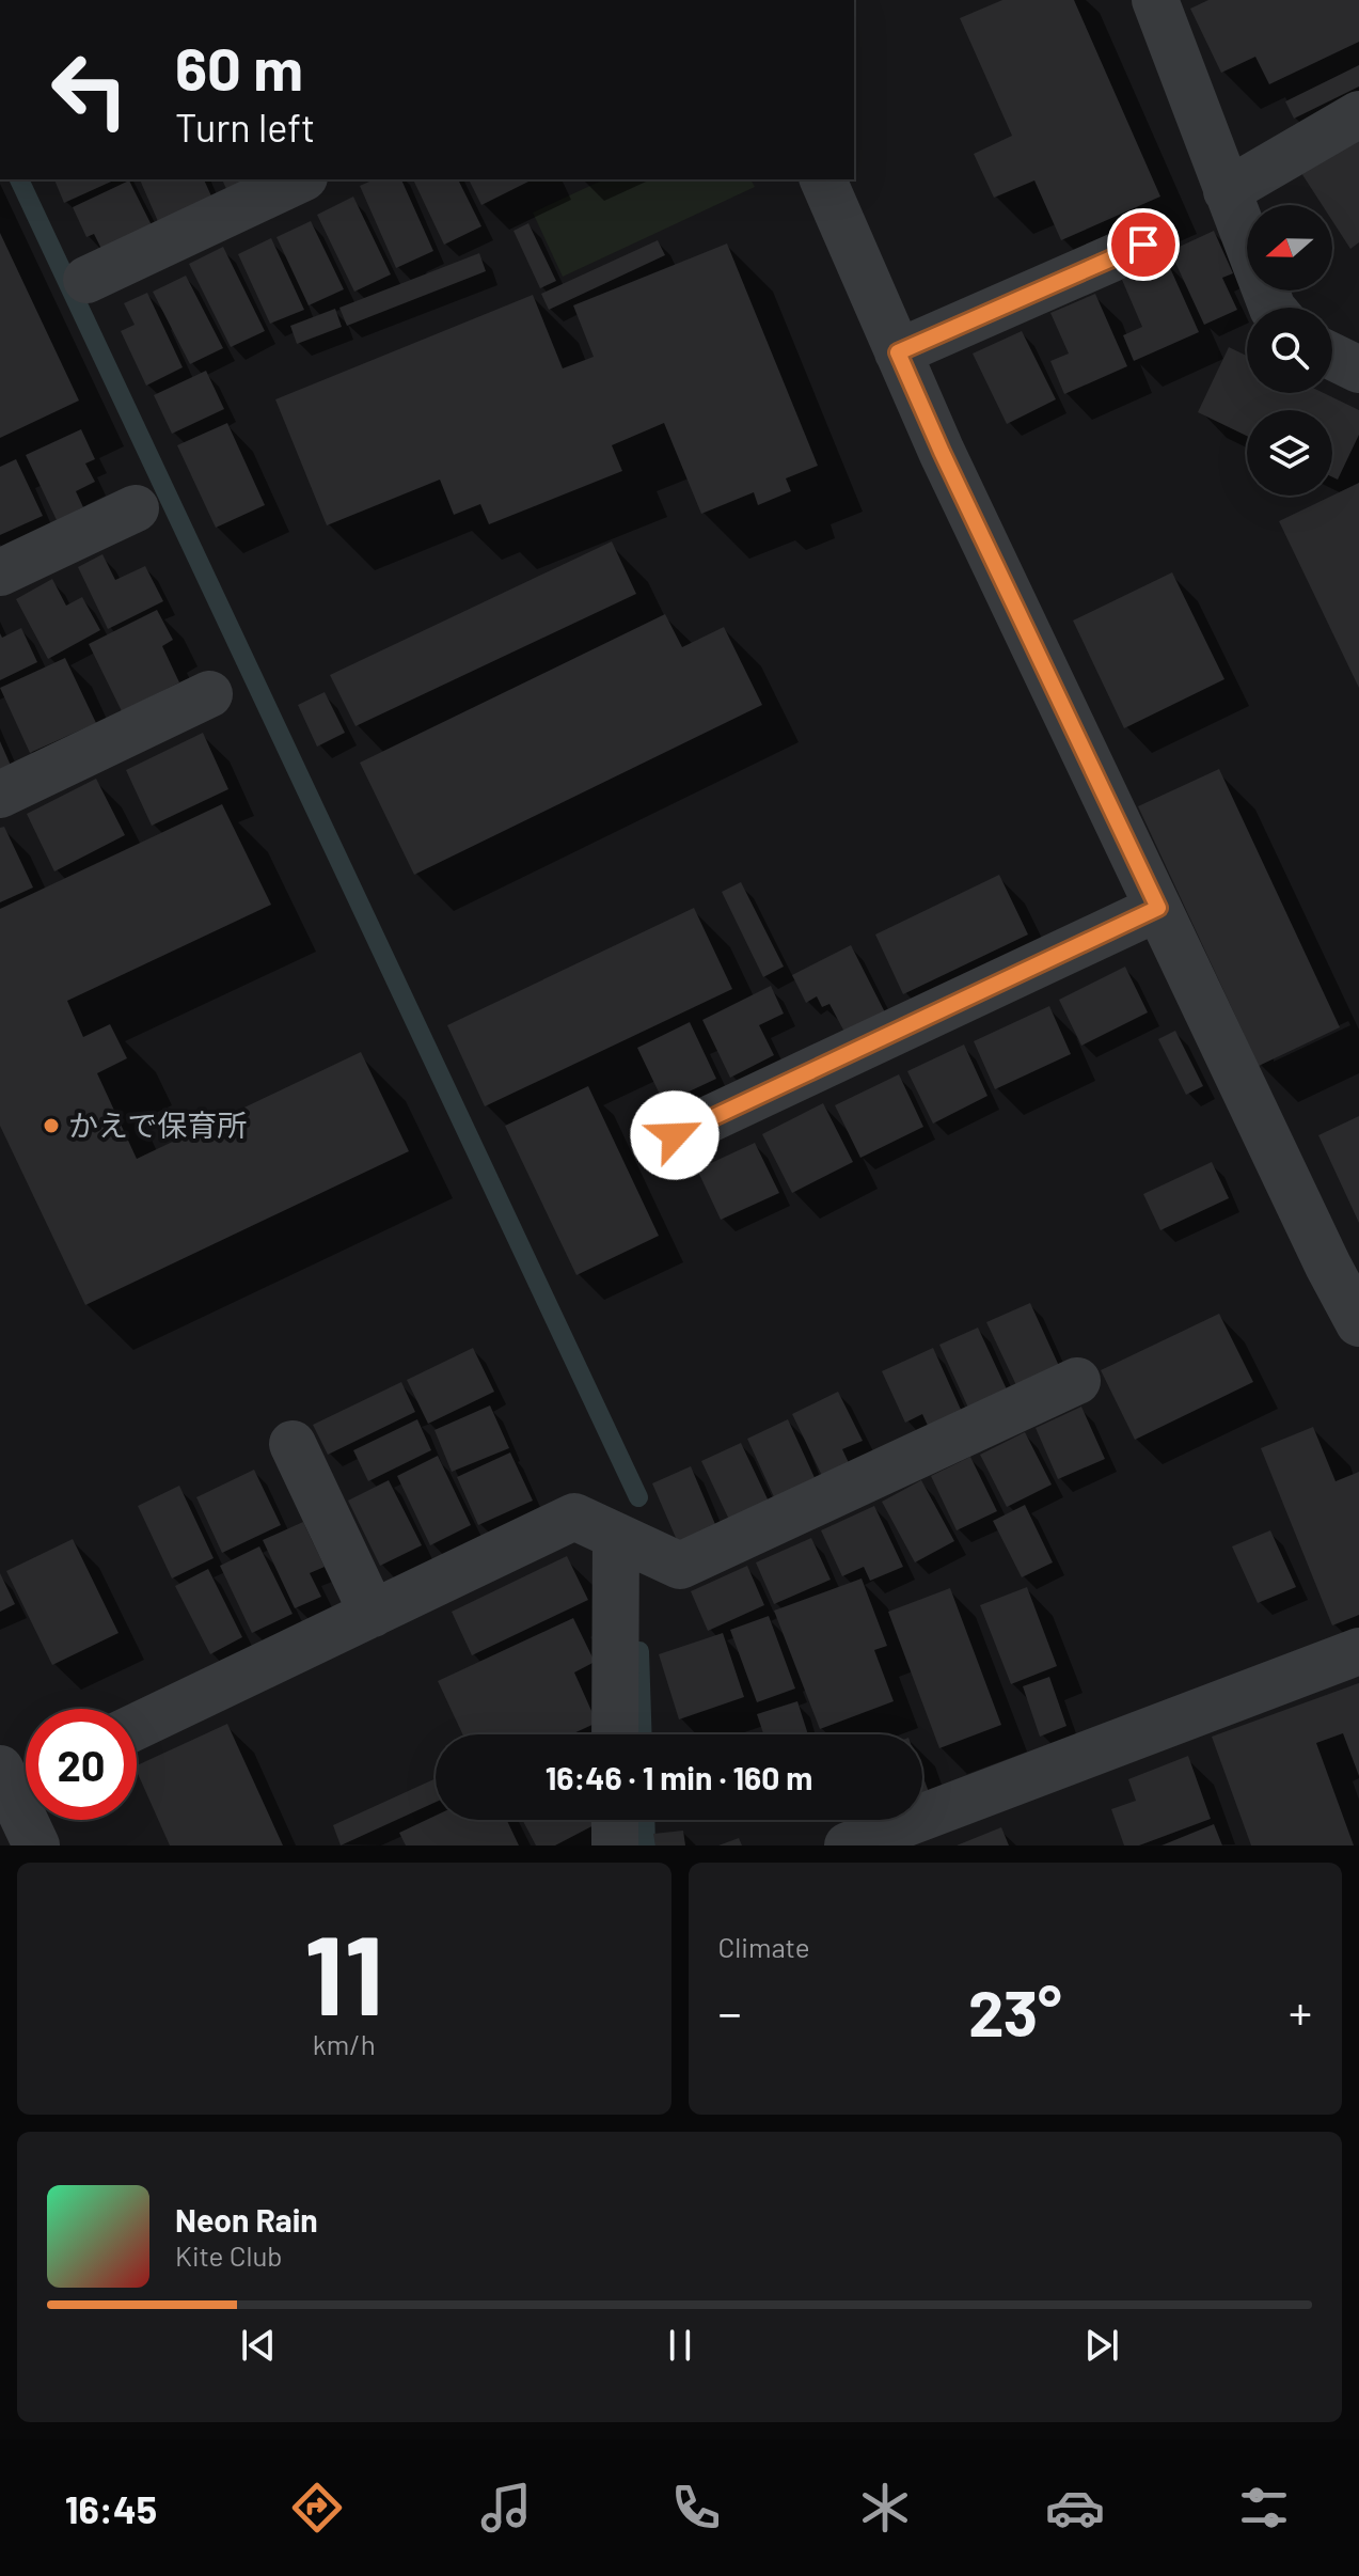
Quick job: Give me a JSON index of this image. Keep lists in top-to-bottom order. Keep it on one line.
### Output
{"places":["かえで保育所"],"north":"left","page":{"turn":["60 m","Turn left"],"limit":"20","trip":"16:46 · 1 min · 160 m","tile":[["11","km/h"],"Climate"],"heat":["−","23°","+"],"song":["Neon Rain","Kite Club"],"tabs":"16:45"}}
